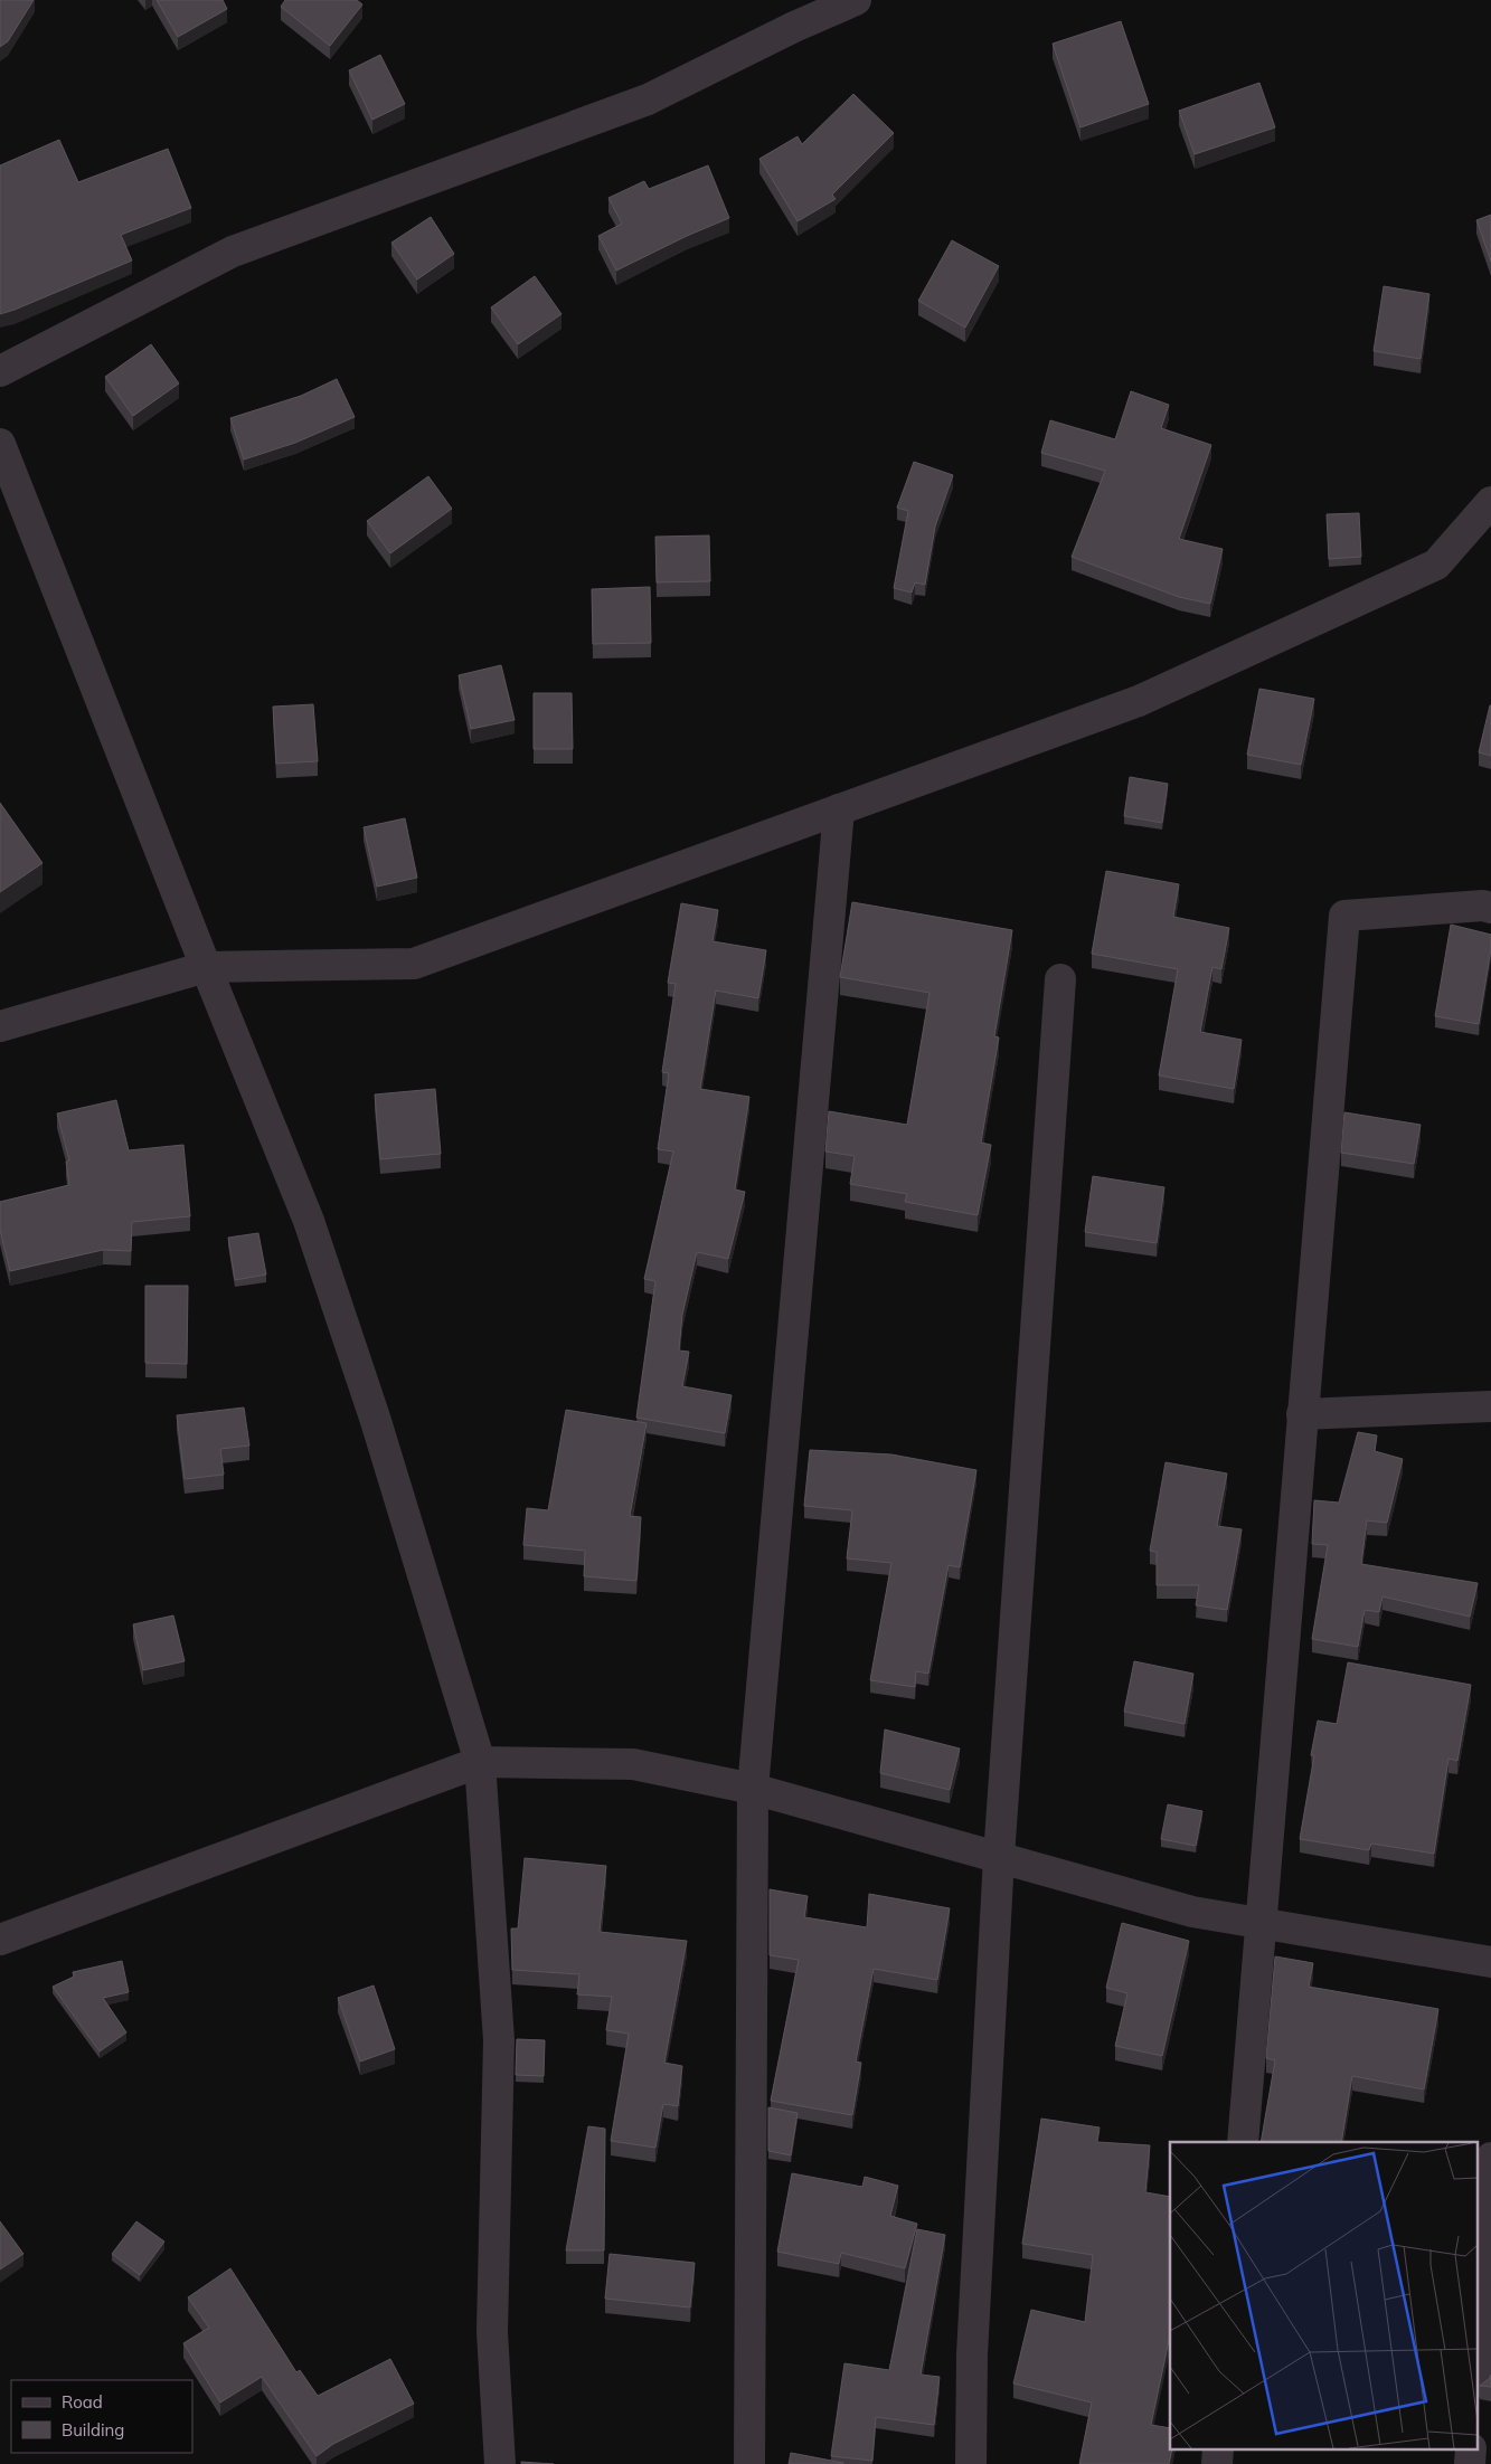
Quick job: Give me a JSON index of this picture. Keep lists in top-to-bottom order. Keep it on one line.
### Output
{"legend":["Road","Building"]}
